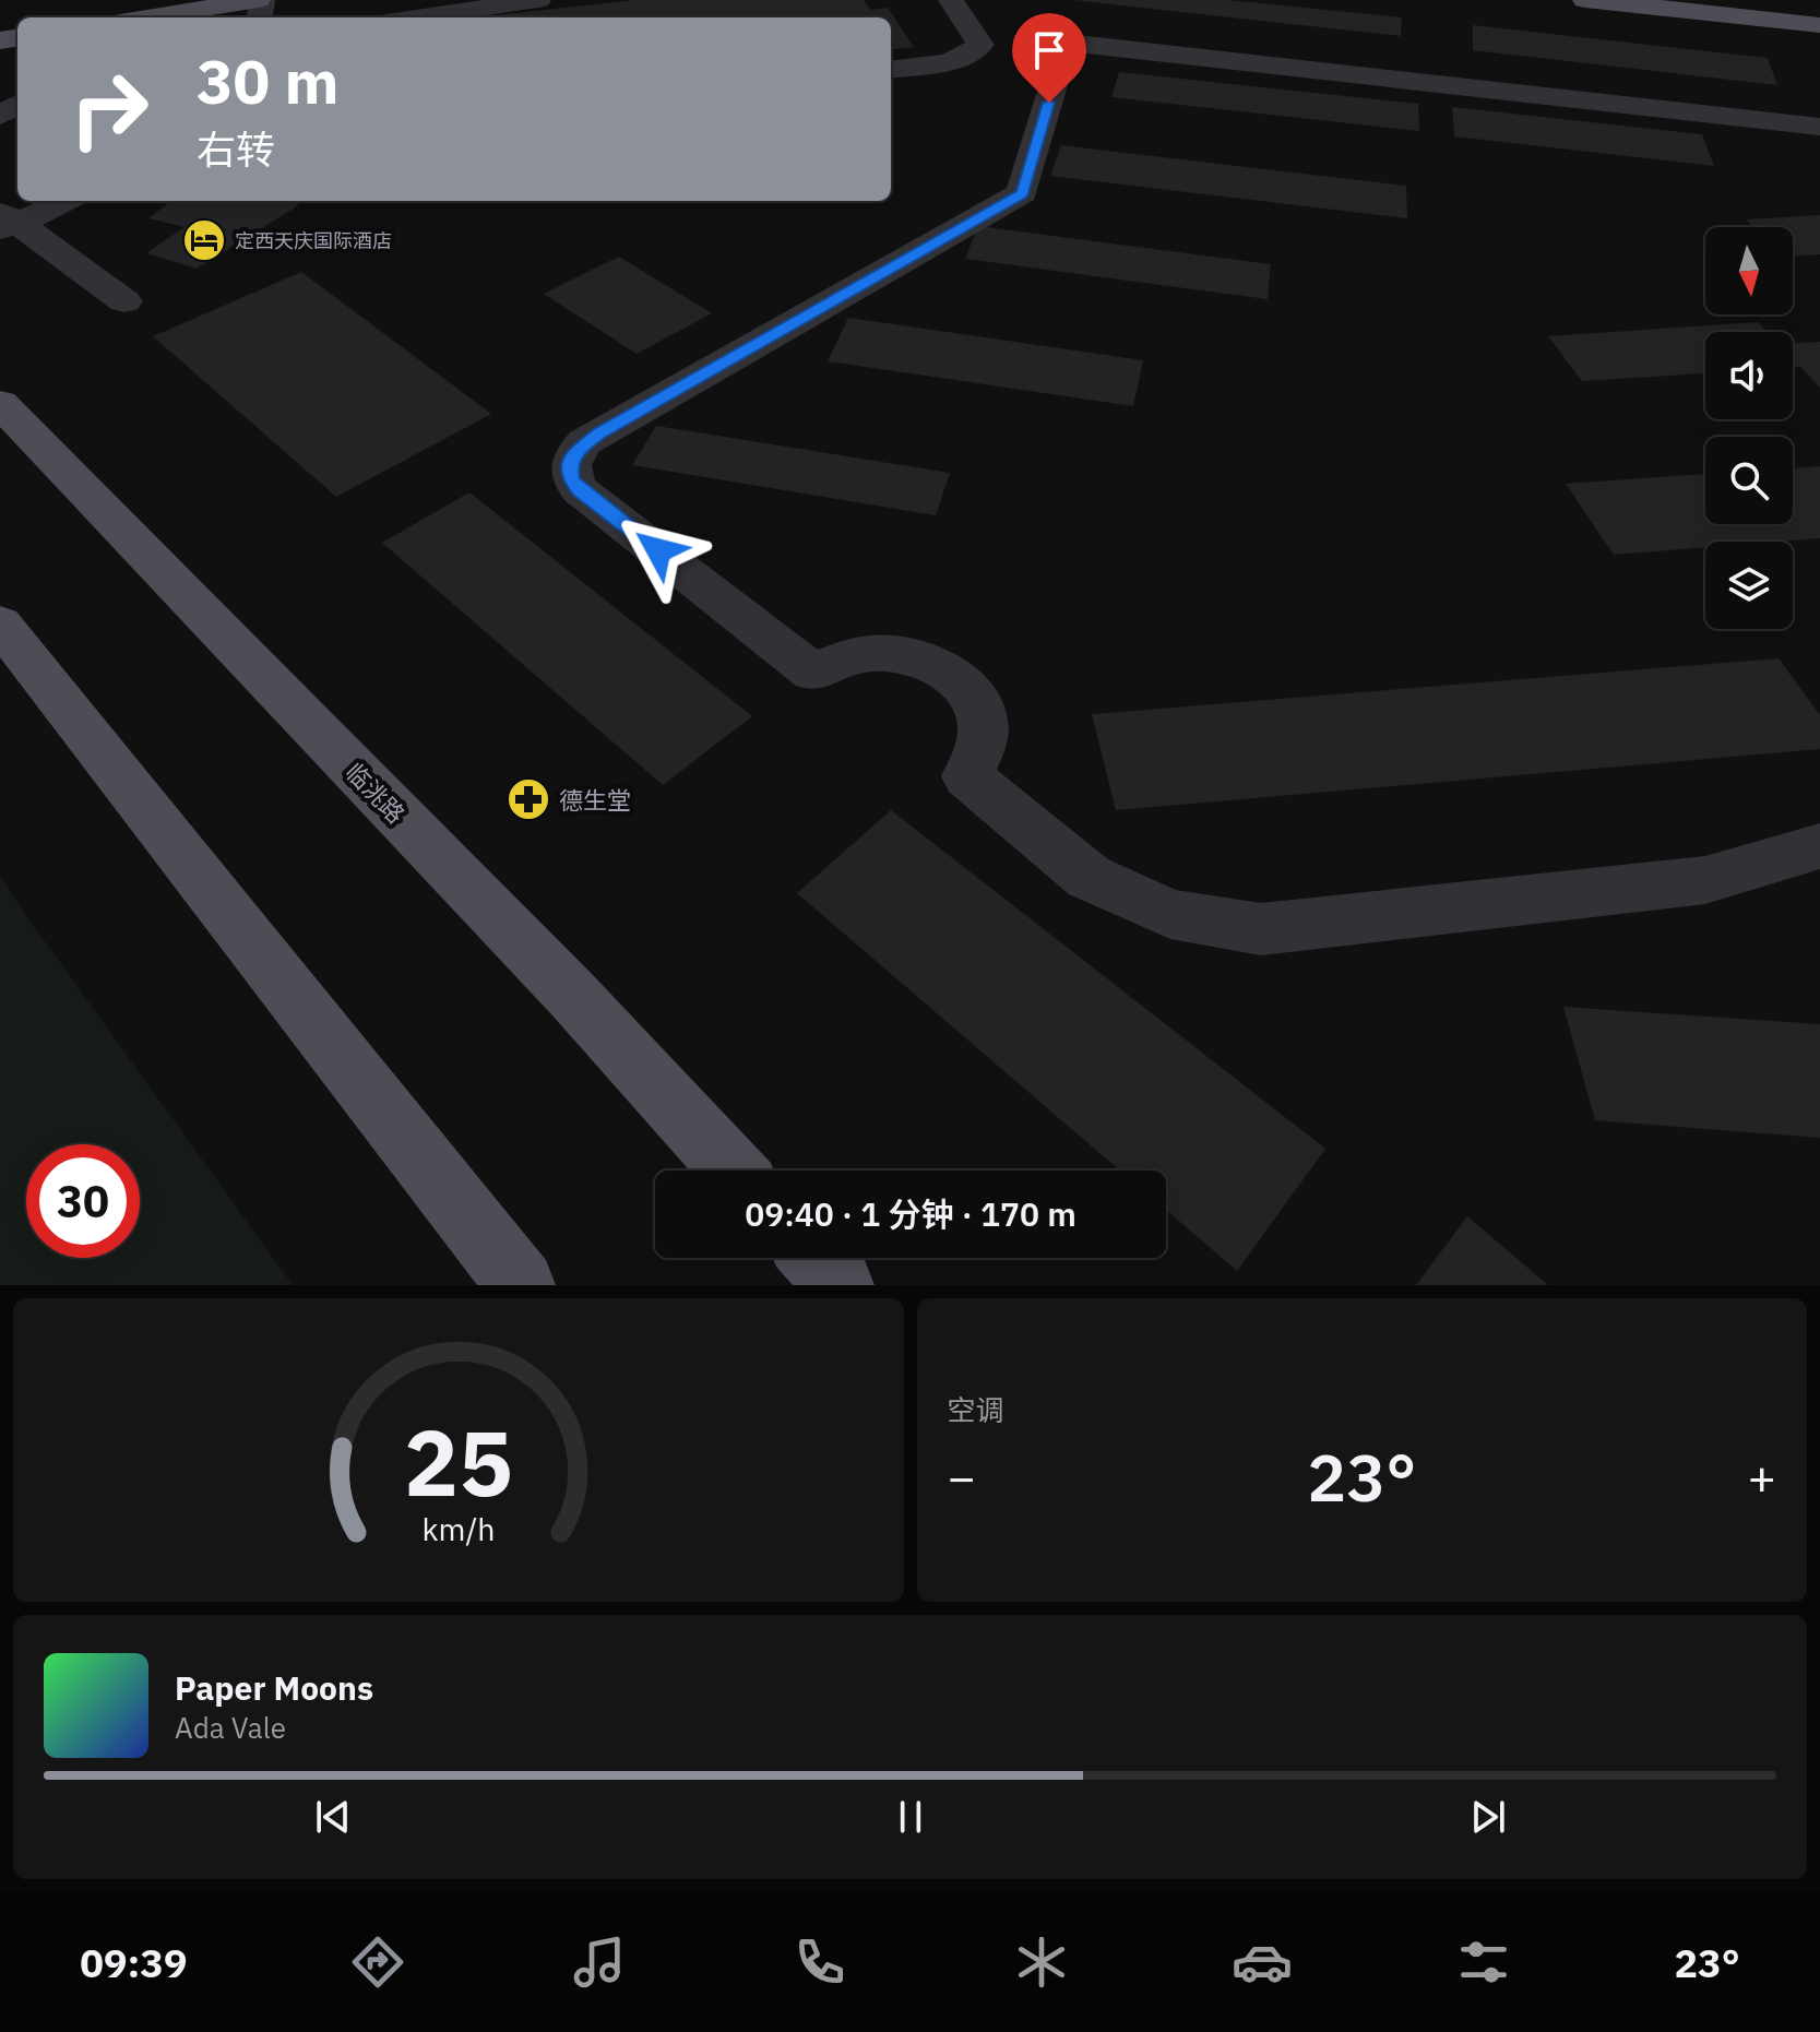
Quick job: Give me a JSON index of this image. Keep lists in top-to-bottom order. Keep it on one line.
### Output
{"streets":{"main road":["临洮路"]},"places":{"hotel":["定西天庆国际酒店"],"pharmacy":["德生堂"]},"north":"bottom","page":{"turn":["30 m","右转"],"limit":"30","trip":"09:40 · 1 分钟 · 170 m","tile":"空调","heat":["−","23°","+"],"song":["Paper Moons","Ada Vale"],"tabs":["09:39","23°"],"gauge":["25","km/h"]}}
